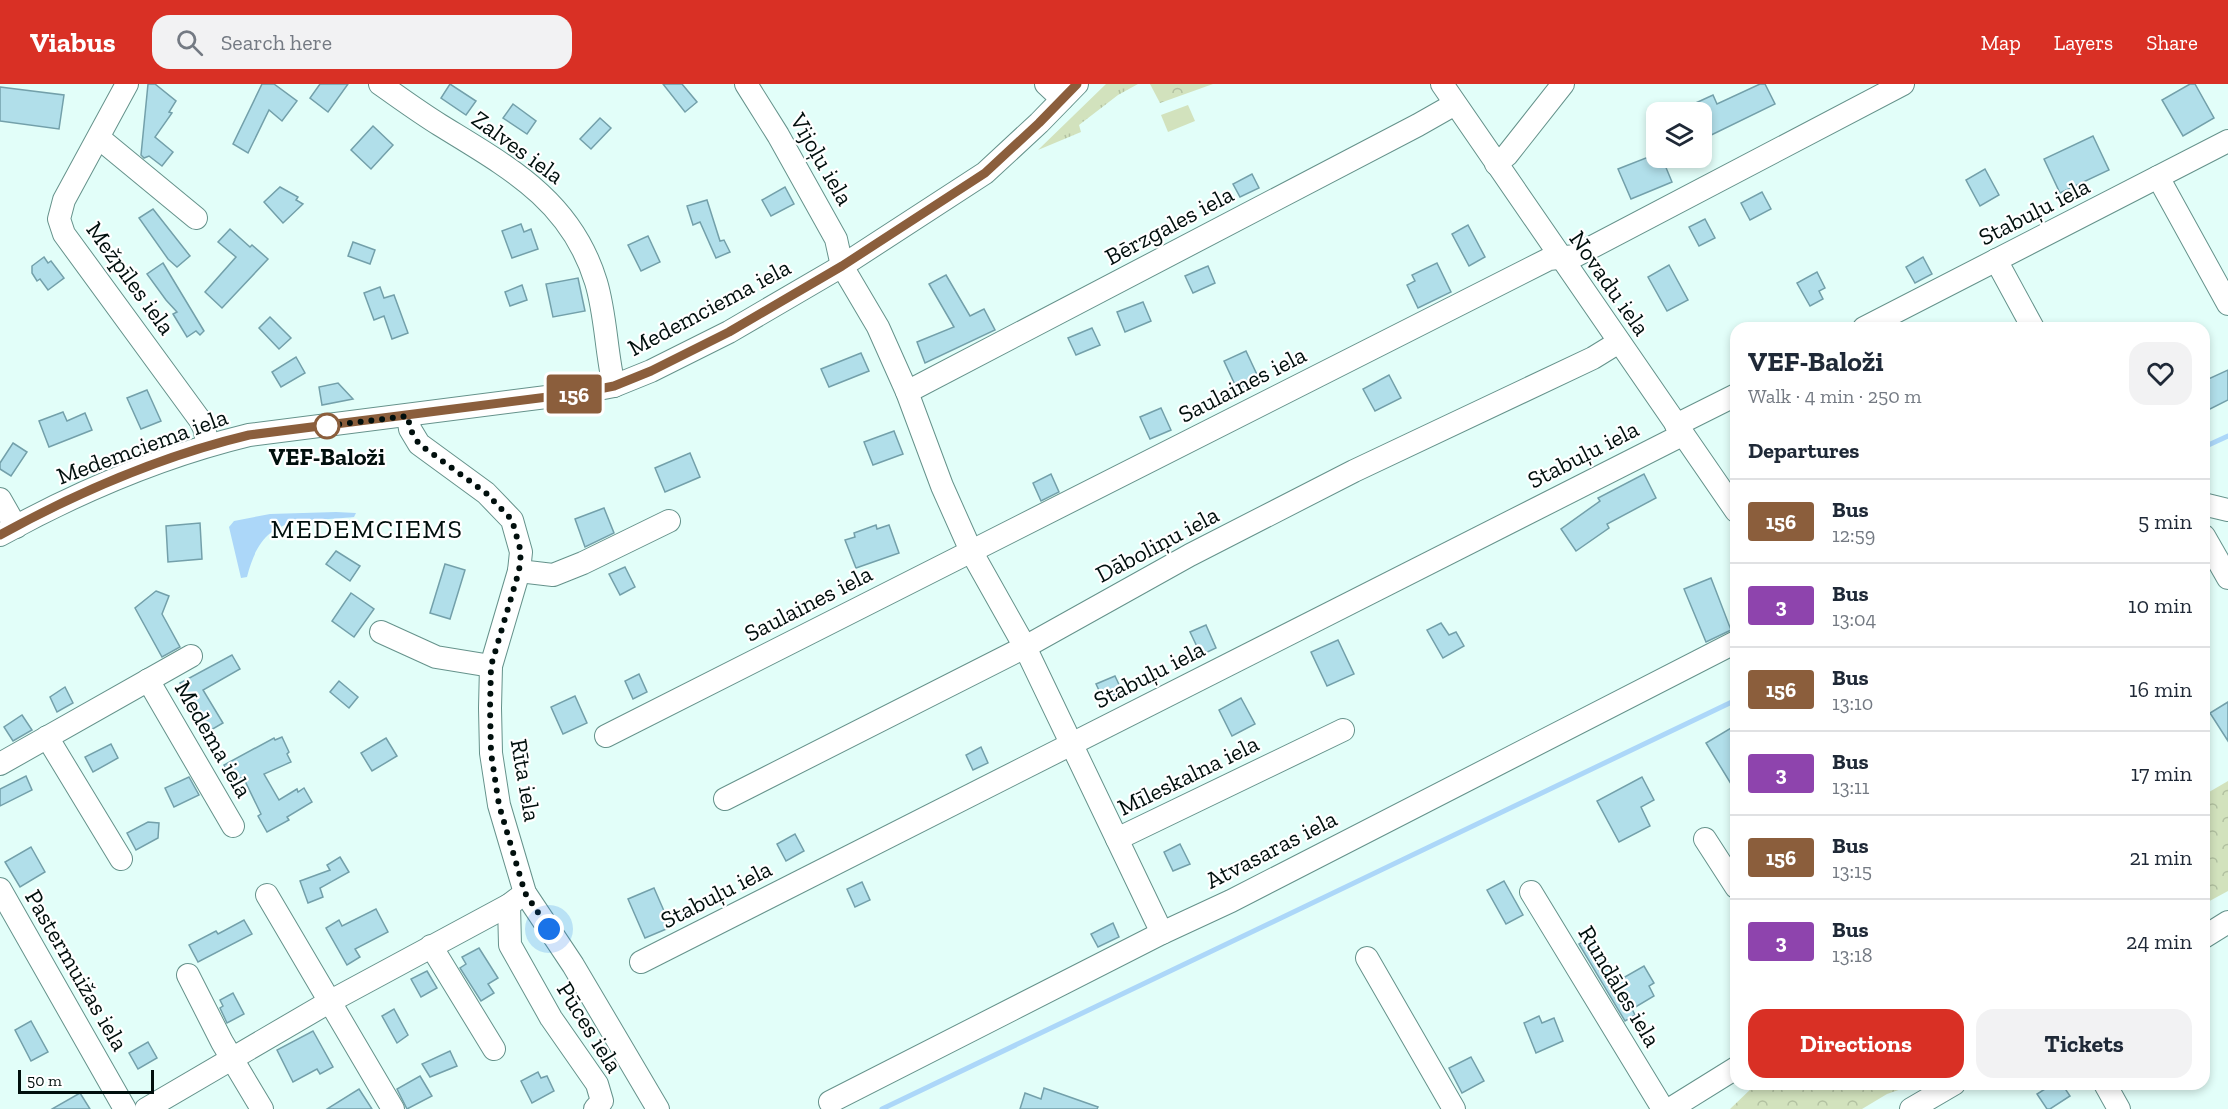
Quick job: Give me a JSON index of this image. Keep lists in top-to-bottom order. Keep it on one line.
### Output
{"streets":{"street":["Zalves iela","Vijoļu iela","Stabuļu iela","Bērzgales iela","Mežpīles iela","Novadu iela","Medemciema iela","Saulaines iela","Dāboliņu iela","Medema iela","Mīleskalna iela","Rīta iela","Atvasaras iela","Pastermuižas iela","Rundāles iela","Pūces iela"]},"crossings":[["Zalves iela","Medemciema iela"],["Vijoļu iela","Stabuļu iela"],["Vijoļu iela","Bērzgales iela"],["Vijoļu iela","Medemciema iela"],["Vijoļu iela","Saulaines iela"],["Vijoļu iela","Dāboliņu iela"],["Vijoļu iela","Mīleskalna iela"],["Stabuļu iela","Novadu iela"],["Bērzgales iela","Novadu iela"],["Mežpīles iela","Medemciema iela"],["Novadu iela","Saulaines iela"],["Novadu iela","Dāboliņu iela"],["Medemciema iela","Rīta iela"],["Mīleskalna iela","Atvasaras iela"],["Rīta iela","Pūces iela"]],"districts":["MEDEMCIEMS"],"places":["VEF-Baloži"],"lines":["bus line 156"],"scale_bar":"50 m","page":{"header":"Viabus","search":"Search here","nav":["Map","Layers","Share"],"on_map":"156","heading":[["VEF-Baloži","Walk · 4 min · 250 m"],"Departures"],"list":[{"mark":"156","name":"Bus","note":"12:59","value":"5 min"},{"mark":"3","name":"Bus","note":"13:04","value":"10 min"},{"mark":"156","name":"Bus","note":"13:10","value":"16 min"},{"mark":"3","name":"Bus","note":"13:11","value":"17 min"},{"mark":"156","name":"Bus","note":"13:15","value":"21 min"},{"mark":"3","name":"Bus","note":"13:18","value":"24 min"}],"buttons":["Directions","Tickets"],"scale":"50 m"}}
